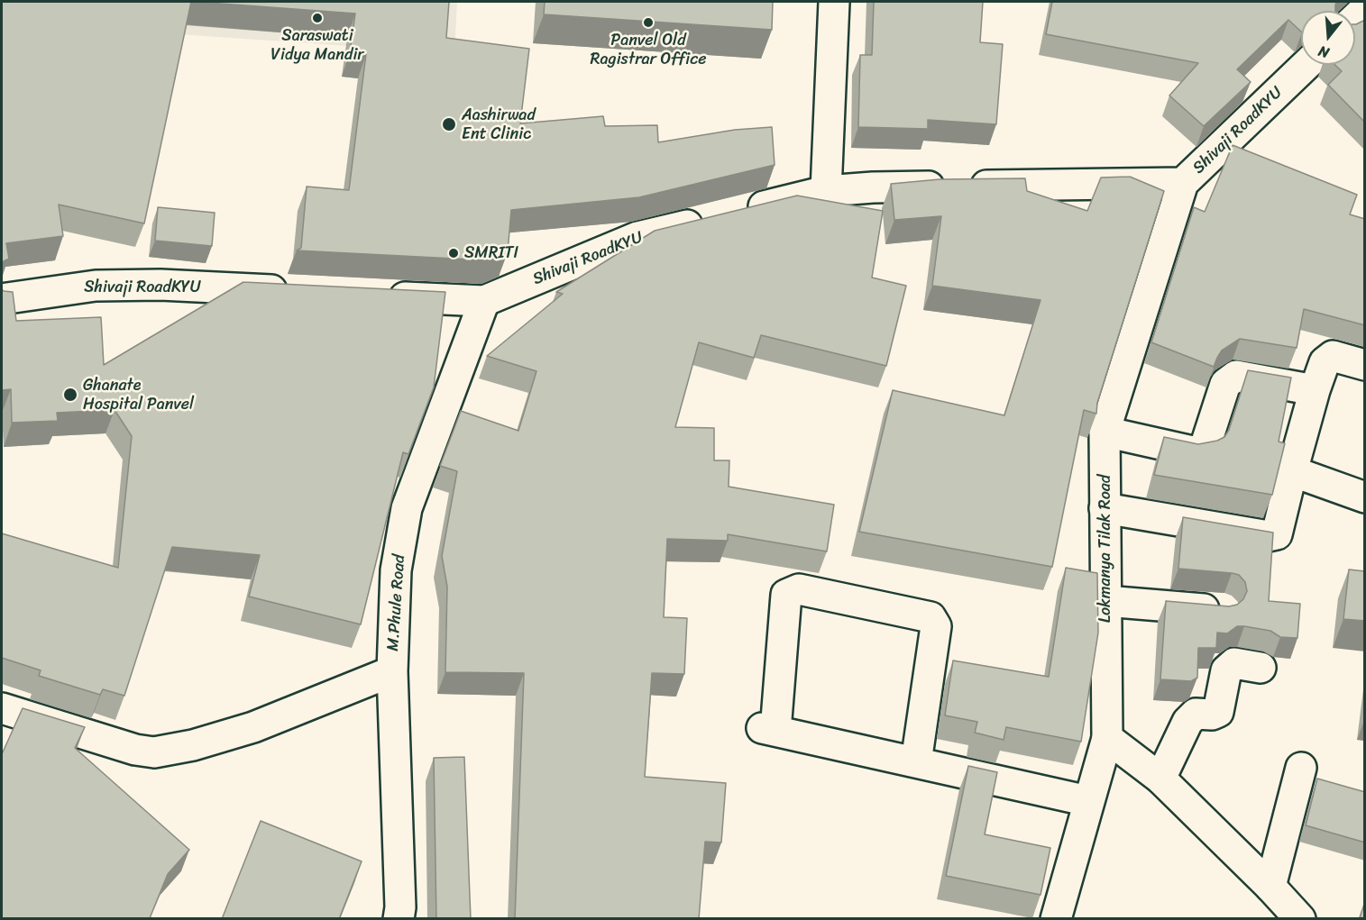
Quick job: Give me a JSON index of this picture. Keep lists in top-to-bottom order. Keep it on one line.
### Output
{"streets":{"street":["Shivaji RoadKYU","Lokmanya Tilak Road","M.Phule Road"]},"crossings":[["Shivaji RoadKYU","Lokmanya Tilak Road"],["Shivaji RoadKYU","M.Phule Road"]],"places":["Saraswati Vidya Mandir","Panvel Old Ragistrar Office","Aashirwad Ent Clinic","SMRITI","Ghanate Hospital Panvel"],"north":"bottom"}
